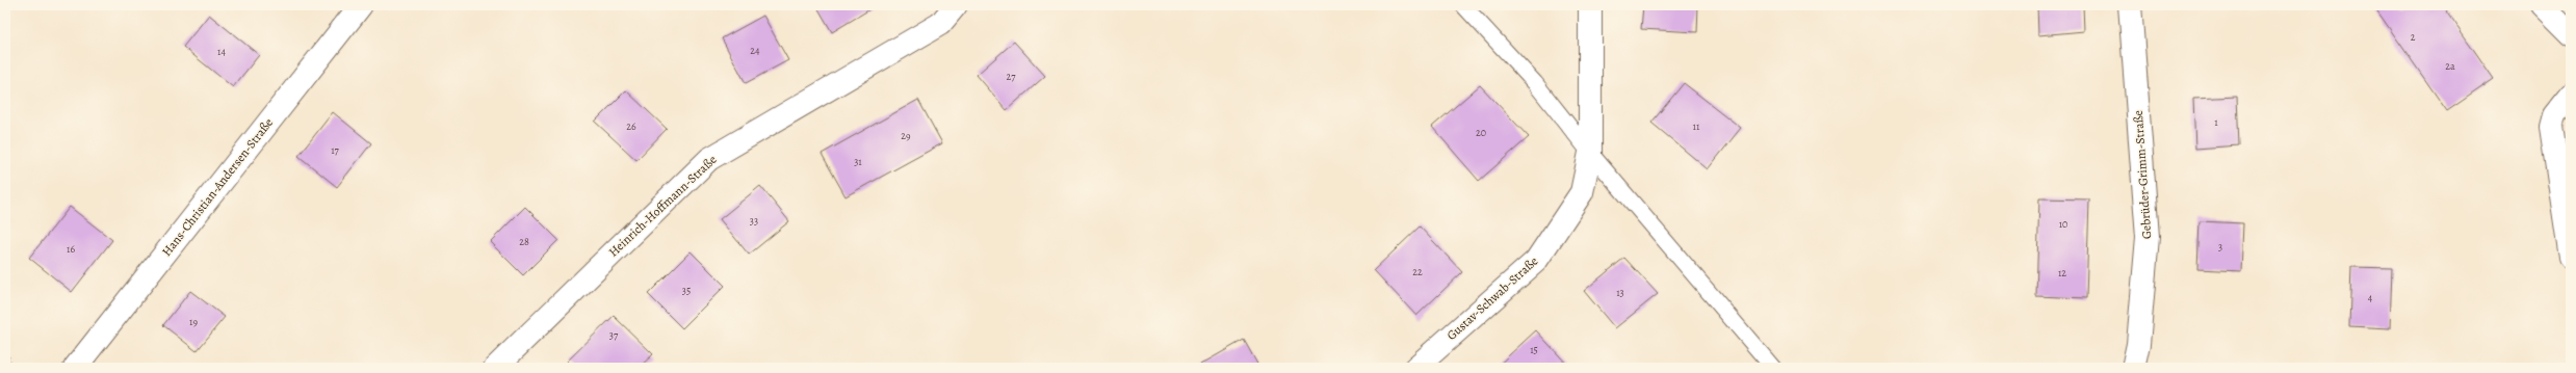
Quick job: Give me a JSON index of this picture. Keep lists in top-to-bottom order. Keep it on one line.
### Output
{"streets":{"street":["Gebrüder-Grimm-Straße","Hans-Christian-Andersen-Straße","Heinrich-Hoffmann-Straße","Gustav-Schwab-Straße"]},"house_numbers":["2","24","14","2a","27","1","26","11","20","29","17","31","33","10","28","3","16","22","12","35","13","4","19","37","15"]}
